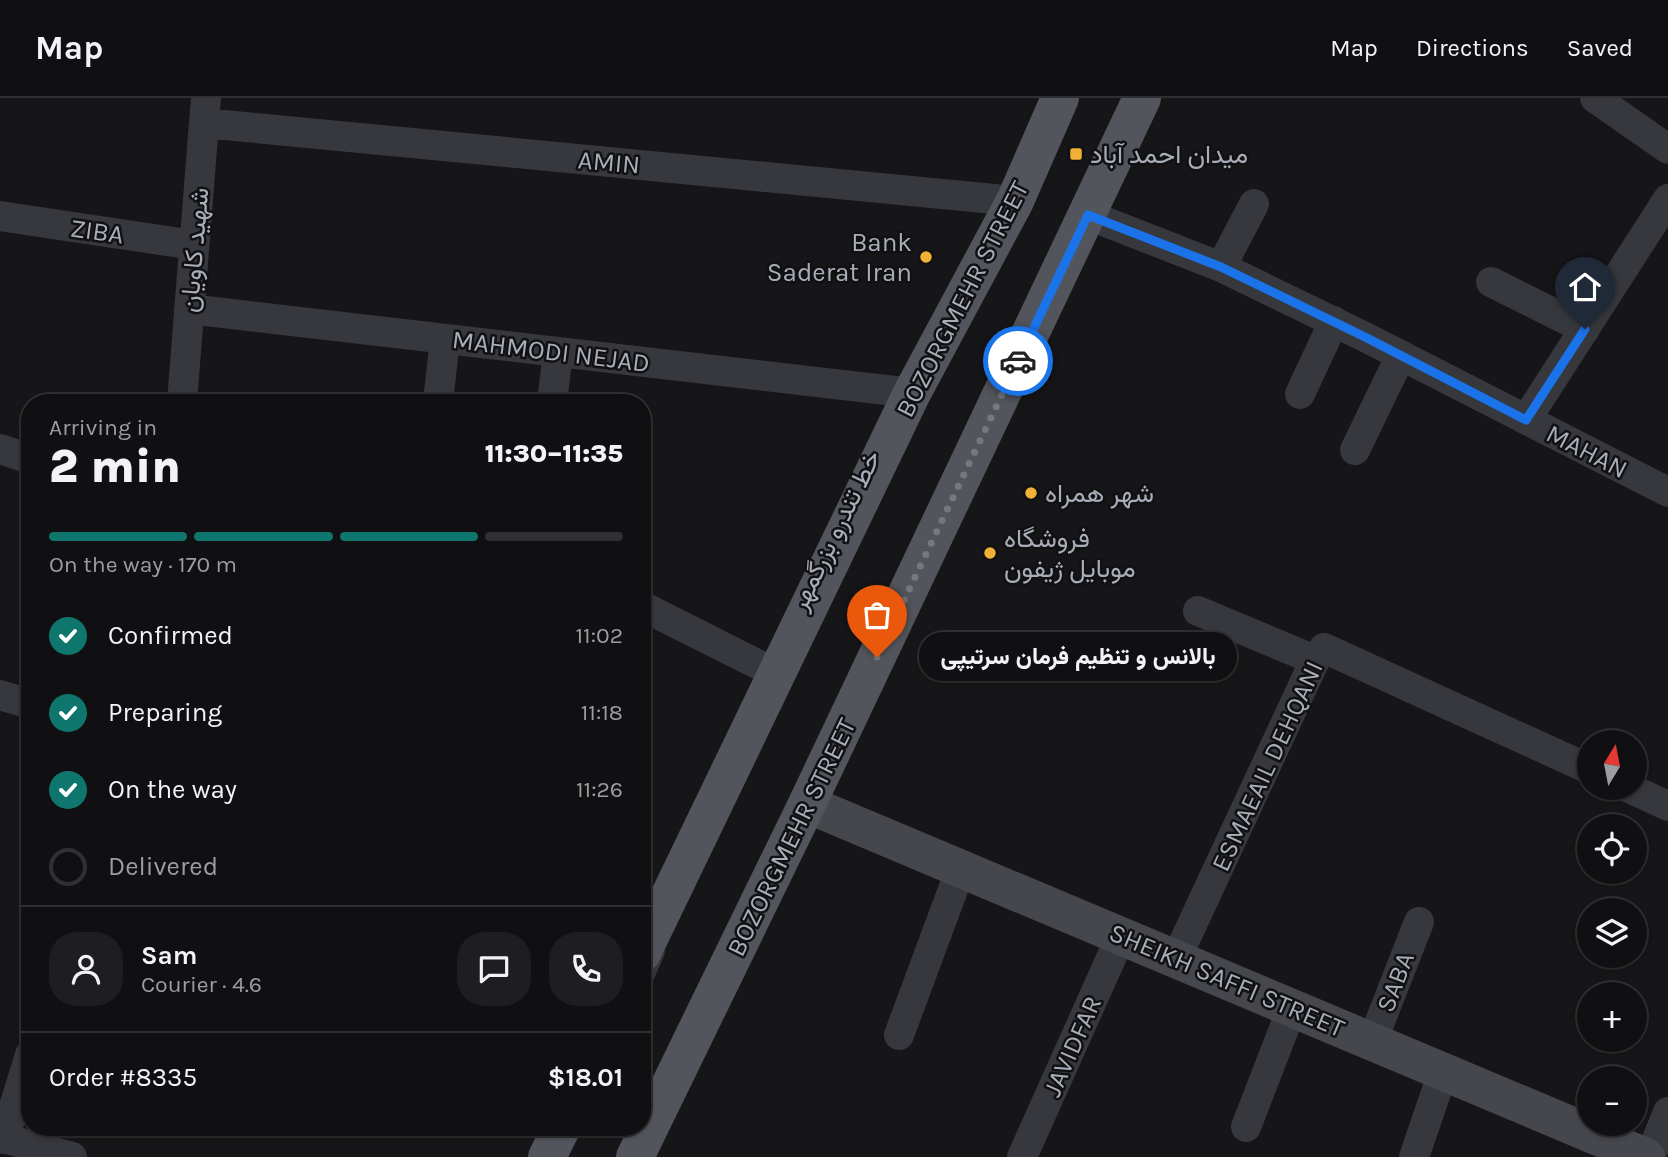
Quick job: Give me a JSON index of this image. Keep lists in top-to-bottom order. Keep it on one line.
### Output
{"streets":{"main road":["BOZORGMEHR STREET"],"street":["AMIN","ZIBA","شهید کاویان","MAHMODI NEJAD","MAHAN","ESMAEAIL DEHQANI","SHEIKH SAFFI STREET","SABA","JAVIDFAR"],"lane":["خط تندرو بزرگمهر"]},"crossings":[["AMIN","شهید کاویان"],["AMIN","BOZORGMEHR STREET"],["ZIBA","شهید کاویان"],["شهید کاویان","MAHMODI NEJAD"],["BOZORGMEHR STREET","MAHMODI NEJAD"],["BOZORGMEHR STREET","MAHAN"],["BOZORGMEHR STREET","SHEIKH SAFFI STREET"],["ESMAEAIL DEHQANI","SHEIKH SAFFI STREET"],["SHEIKH SAFFI STREET","SABA"],["SHEIKH SAFFI STREET","JAVIDFAR"]],"places":{"transit":["میدان احمد آباد"],"other":["Bank Saderat Iran","شهر همراه","فروشگاه موبایل ژیفون","بالانس و تنظیم فرمان سرتیپی"]},"north":"top","page":{"header":"Map","nav":["Map","Directions","Saved"],"heading":["2 min","Arriving in","11:30–11:35"],"panel":["Sam","Courier · 4.6","Order #8335","$18.01"],"bar":"On the way · 170 m","list":[["Confirmed","11:02"],["Preparing","11:18"],["On the way","11:26"],"Delivered"],"bubble":"بالانس و تنظیم فرمان سرتیپی","map_buttons":["+","−"]}}
